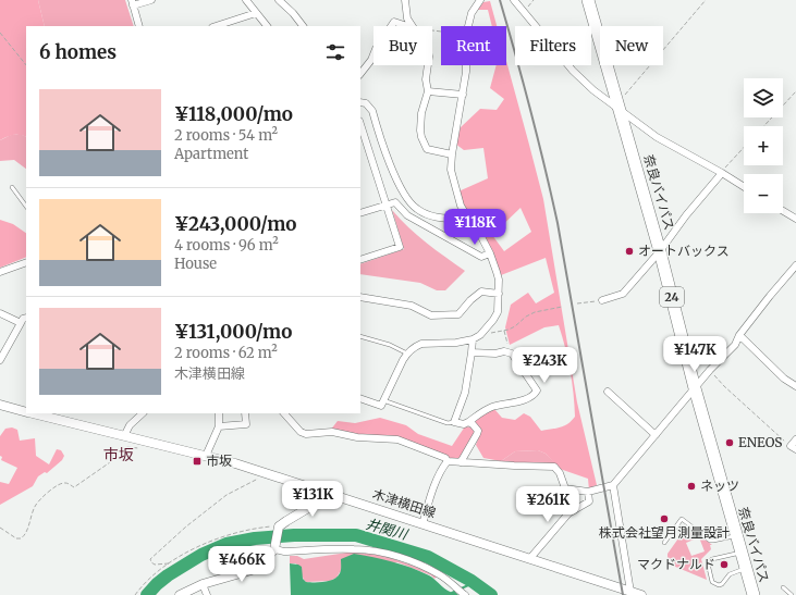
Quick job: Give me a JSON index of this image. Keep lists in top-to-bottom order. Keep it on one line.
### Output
{"streets":{"highway":["奈良バイパス","24"],"main road":["木津横田線"]},"districts":["市坂"],"water":["井関川"],"places":{"other":["オートバックス","ENEOS","ネッツ","株式会社望月測量設計","マクドナルド"],"transit":["市坂"]},"page":{"chip":["Buy","Rent","Filters","New"],"heading":"6 homes","map_buttons":["+","−"],"list":[{"name":"¥118,000/mo","note":"2 rooms · 54 m² · Apartment"},{"name":"¥243,000/mo","note":"4 rooms · 96 m² · House"},{"name":"¥131,000/mo","note":"2 rooms · 62 m² · 木津横田線"}],"price":["¥118K","¥147K","¥243K","¥131K","¥261K","¥466K"]}}
